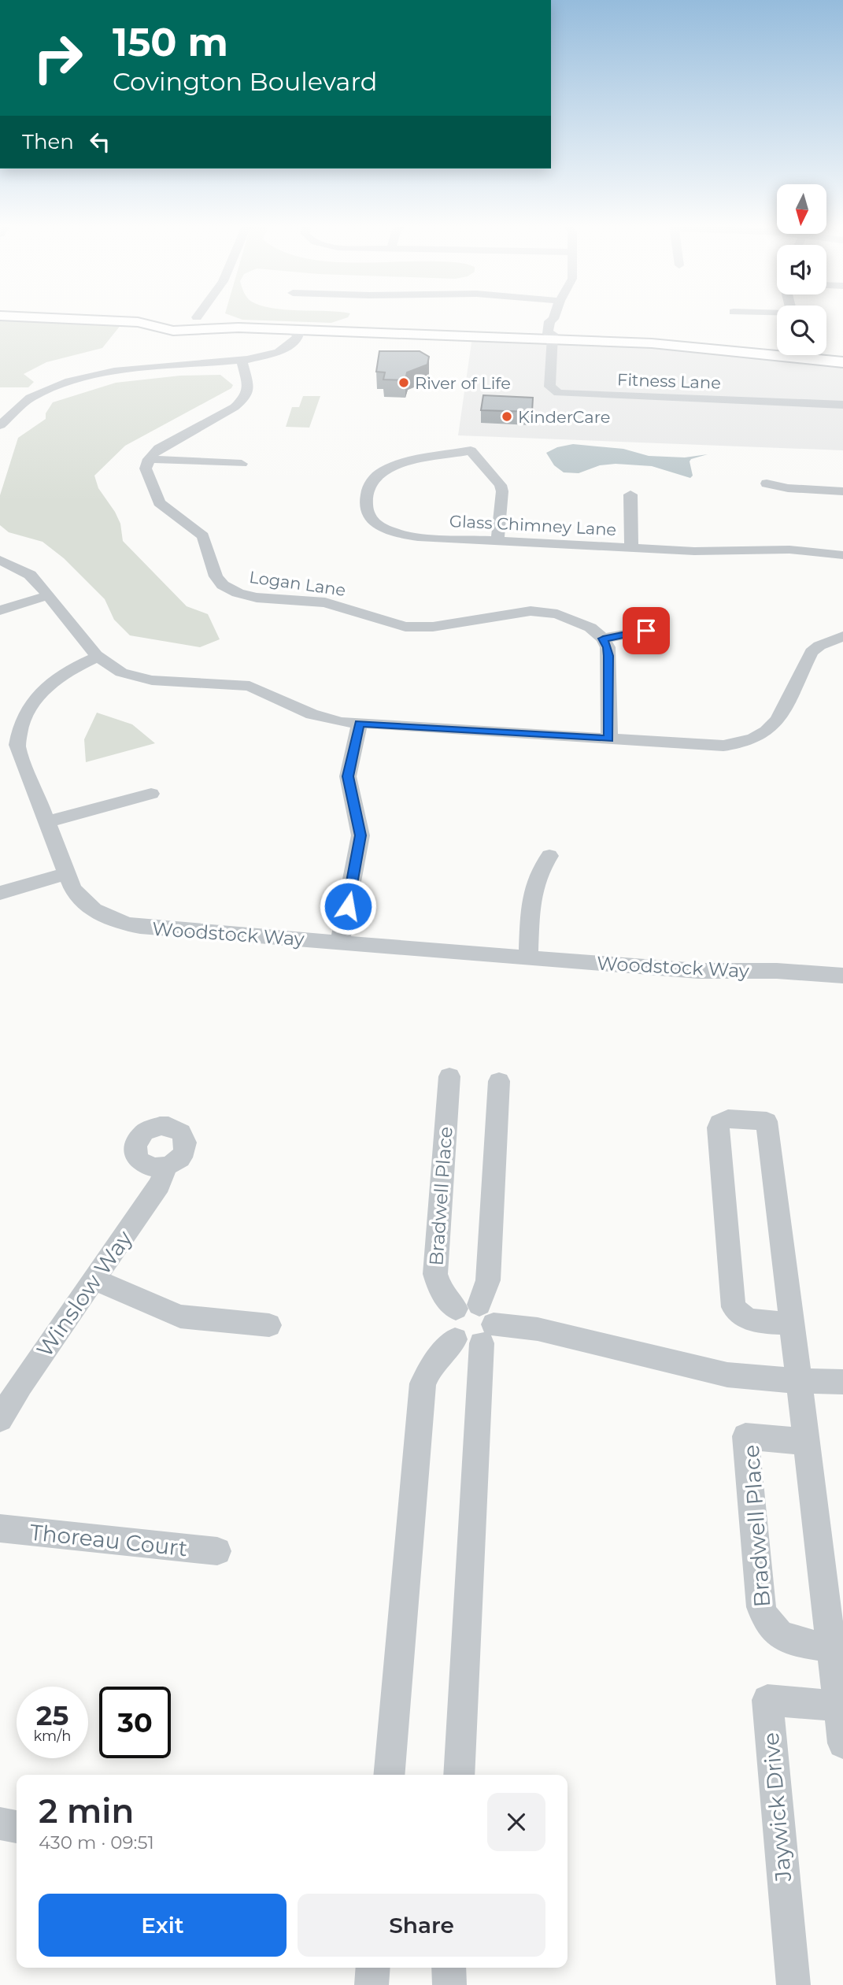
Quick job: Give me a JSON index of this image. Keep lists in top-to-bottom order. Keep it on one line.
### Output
{"streets":{"street":["Fitness Lane","Glass Chimney Lane","Logan Lane","Woodstock Way","Bradwell Place","Winslow Way","Thoreau Court","Jaywick Drive"]},"places":["River of Life","KinderCare"],"north":"bottom","page":{"turn":["150 m","Covington Boulevard"],"then":"Then","speed":"25 km/h","limit":"30","heading":["2 min","430 m · 09:51"],"buttons":["Exit","Share"]}}
